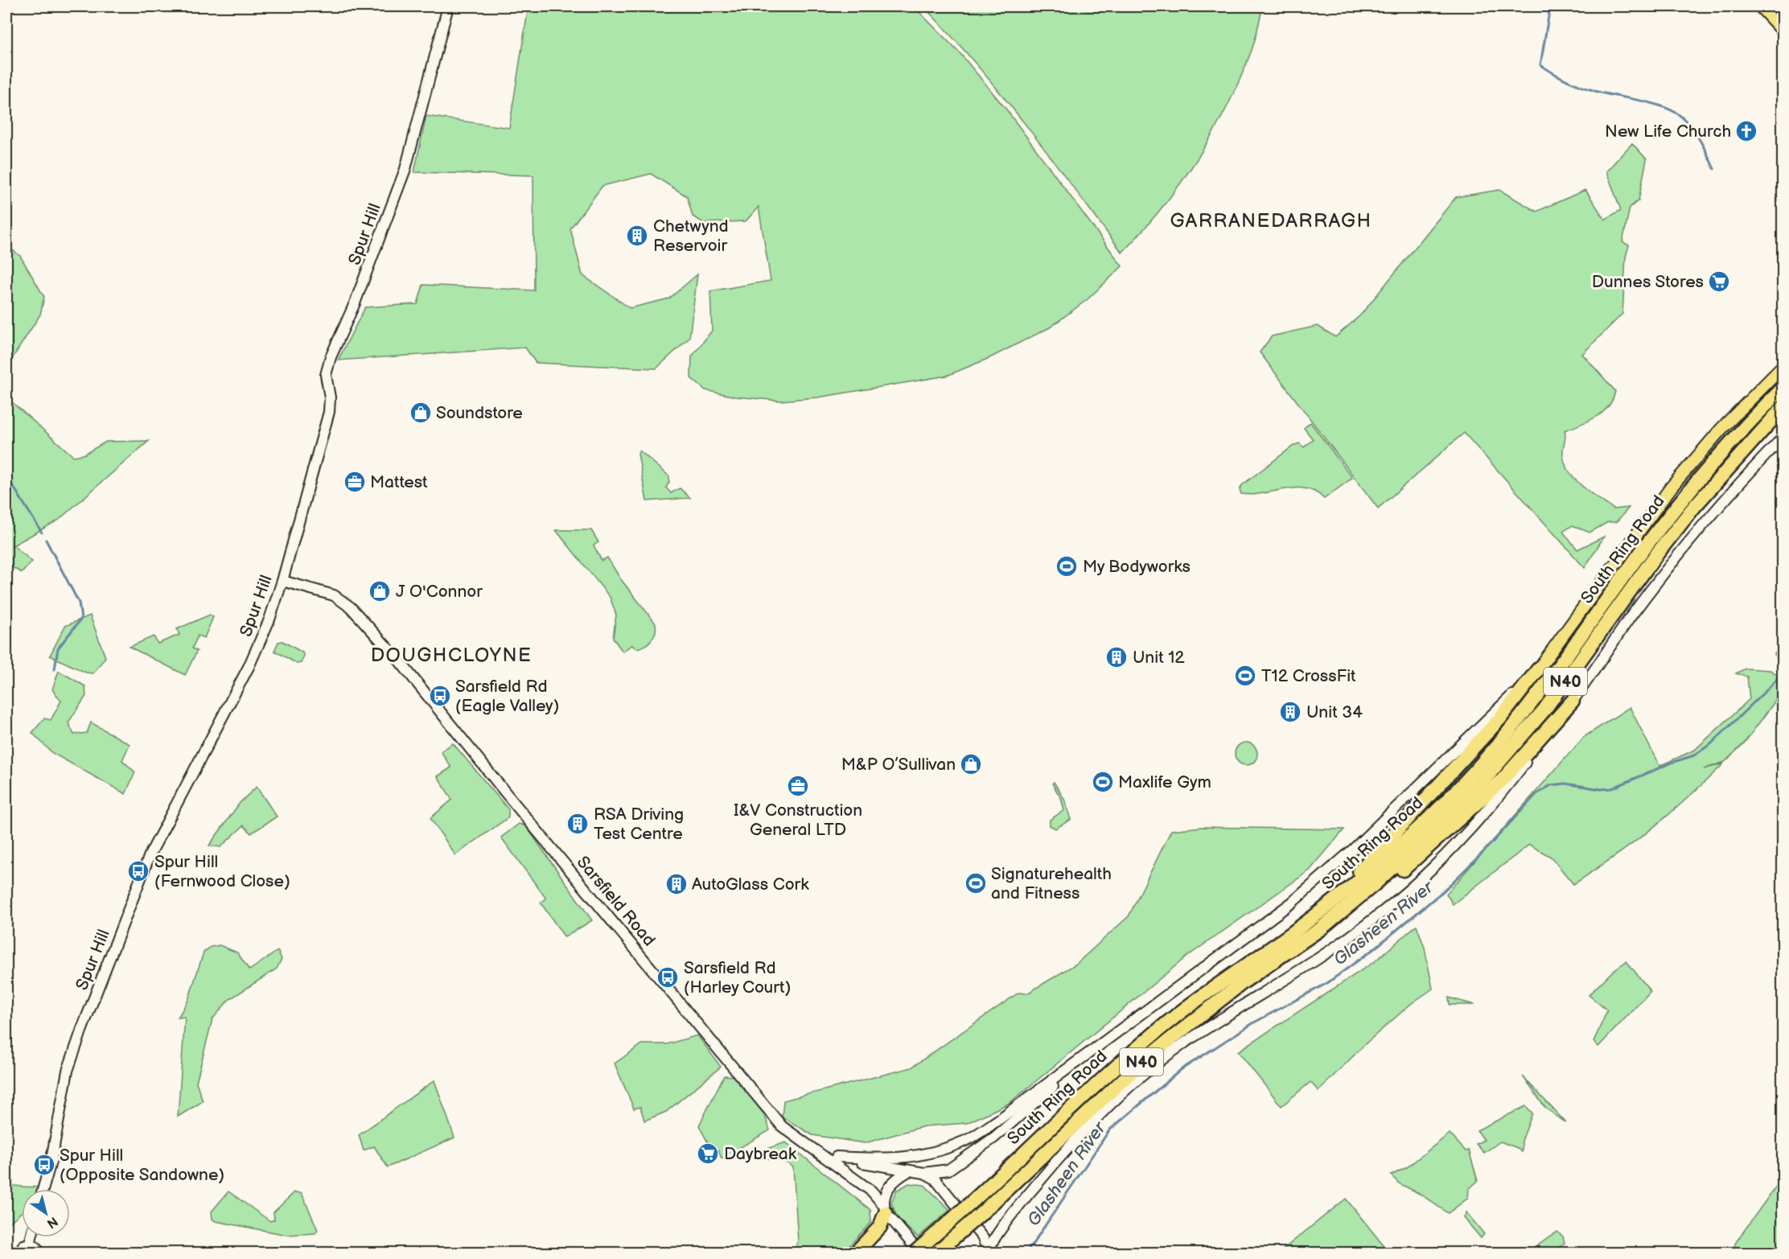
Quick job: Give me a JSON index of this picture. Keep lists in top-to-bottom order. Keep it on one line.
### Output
{"streets":{"highway":["South Ring Road","N40"],"street":["Spur Hill","Sarsfield Road"]},"crossings":[["Spur Hill","Sarsfield Road"]],"districts":["GARRANEDARRAGH","DOUGHCLOYNE"],"water":["Glasheen River"],"places":{"church":["New Life Church"],"building":["Chetwynd Reservoir","Unit 12","Unit 34","RSA Driving Test Centre","AutoGlass Cork"],"supermarket":["Dunnes Stores","Daybreak"],"shop":["Soundstore","J O'Connor","M&P O’Sullivan"],"office":["Mattest","I&V Construction General LTD"],"sports":["My Bodyworks","T12 CrossFit","Maxlife Gym","Signaturehealth and Fitness"],"bus stop":["Sarsfield Rd (Eagle Valley)","Spur Hill (Fernwood Close)","Sarsfield Rd (Harley Court)","Spur Hill (Opposite Sandowne)"]},"north":"bottom right"}
